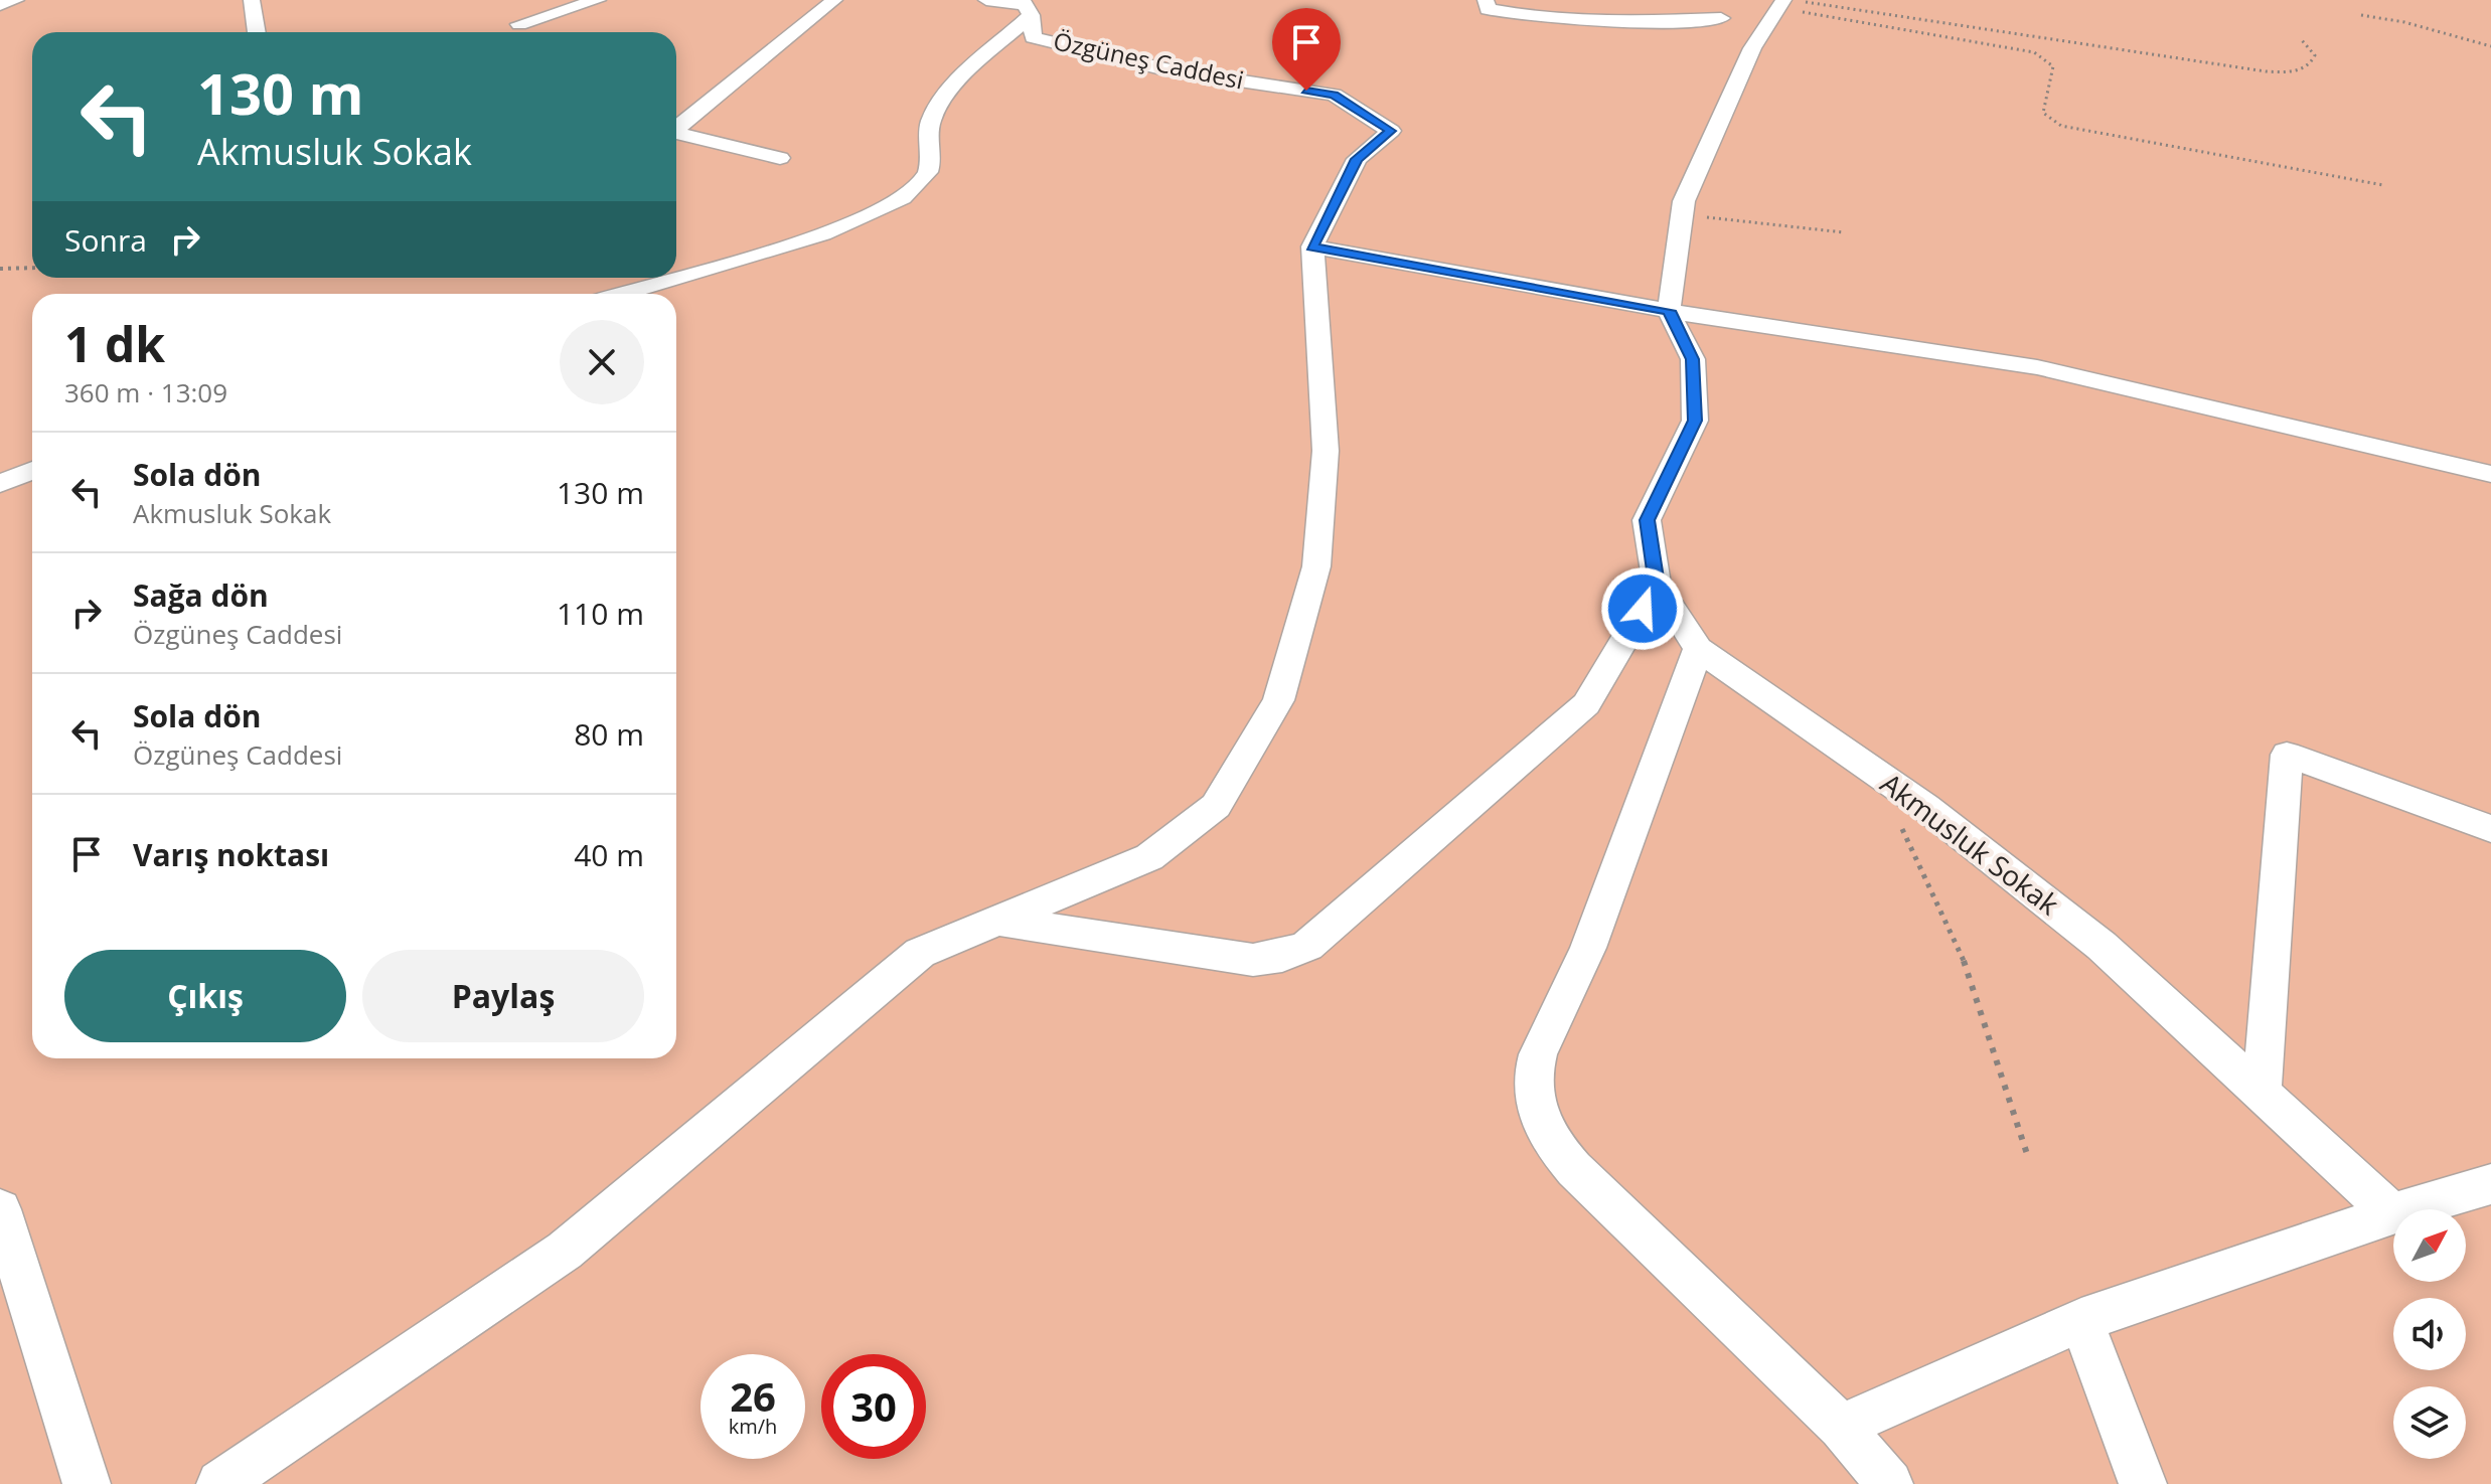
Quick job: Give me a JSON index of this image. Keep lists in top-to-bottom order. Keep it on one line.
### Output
{"streets":{"street":["Özgüneş Caddesi","Akmusluk Sokak"]},"north":"top right","page":{"turn":["130 m","Akmusluk Sokak"],"then":"Sonra","heading":["1 dk","360 m · 13:09"],"list":[{"name":"Sola dön","note":"Akmusluk Sokak","value":"130 m"},{"name":"Sağa dön","note":"Özgüneş Caddesi","value":"110 m"},{"name":"Sola dön","note":"Özgüneş Caddesi","value":"80 m"},{"name":"Varış noktası","value":"40 m"}],"buttons":["Çıkış","Paylaş"],"speed":"26 km/h","limit":"30"}}
